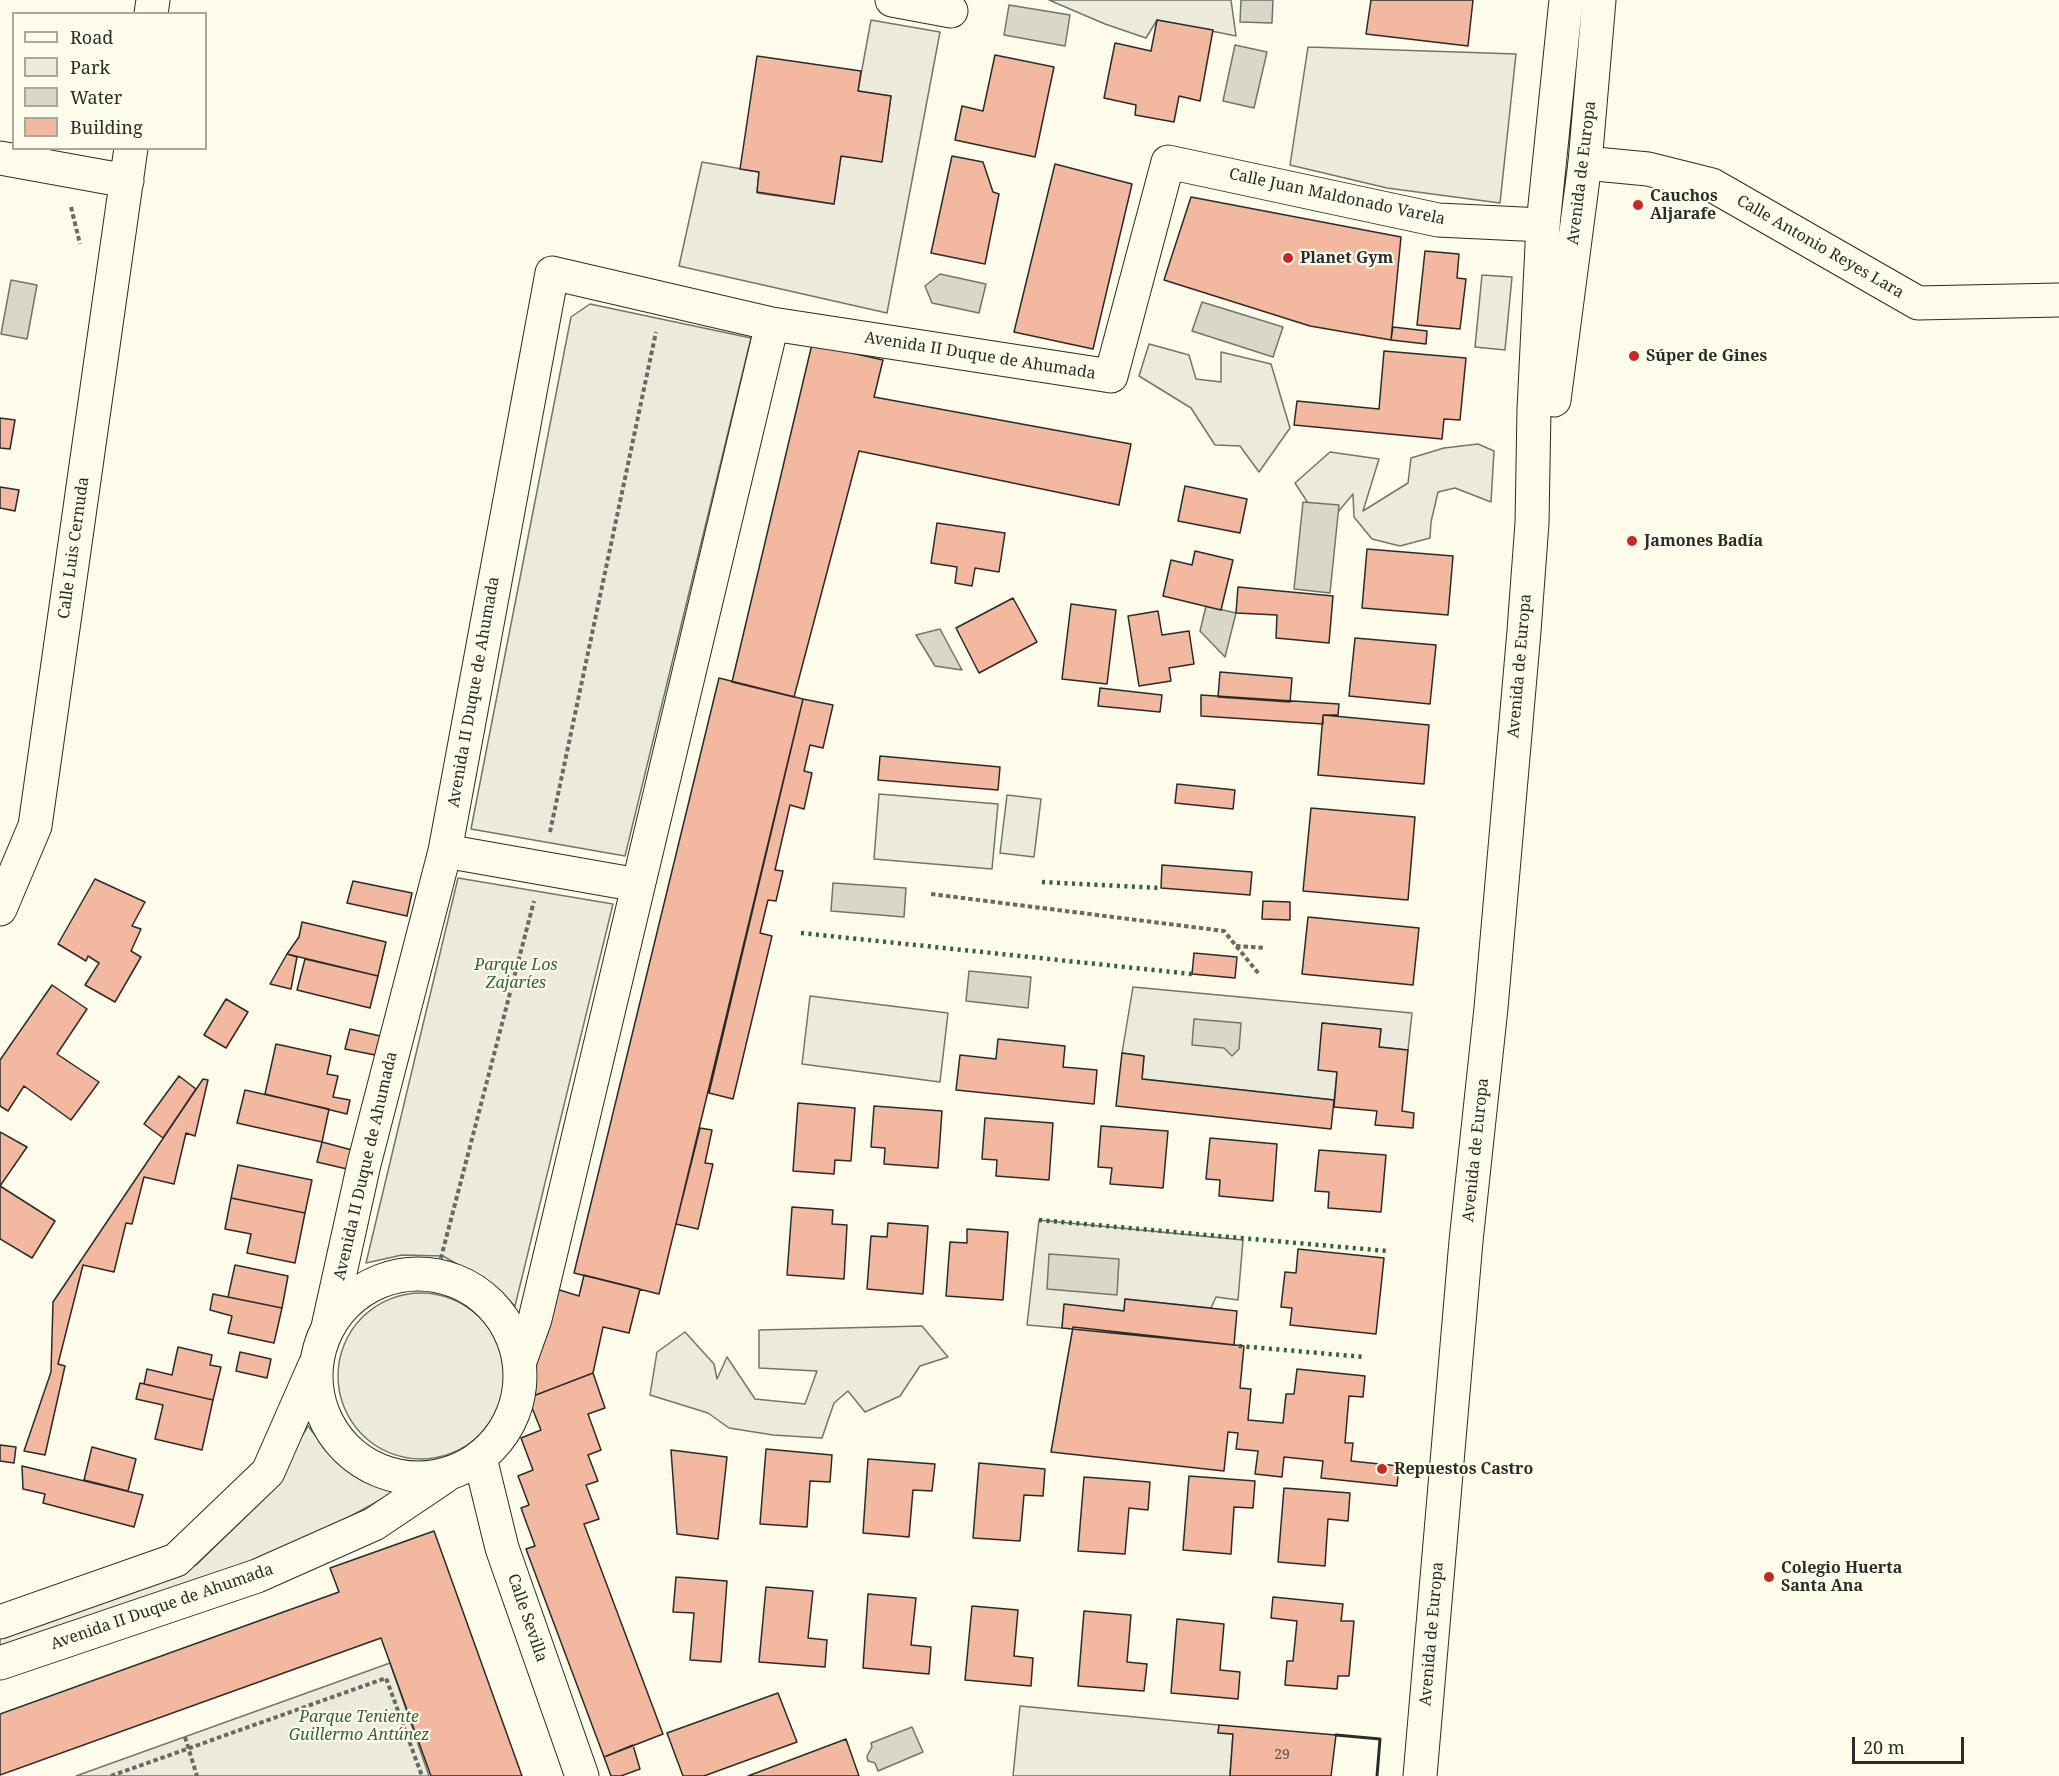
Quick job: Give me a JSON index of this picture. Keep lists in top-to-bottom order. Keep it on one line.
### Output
{"streets":{"street":["Avenida de Europa","Calle Juan Maldonado Varela","Calle Antonio Reyes Lara","Avenida II Duque de Ahumada","Calle Luis Cernuda","Calle Sevilla"]},"crossings":[["Avenida de Europa","Calle Juan Maldonado Varela"],["Avenida de Europa","Calle Antonio Reyes Lara"],["Calle Juan Maldonado Varela","Avenida II Duque de Ahumada"],["Avenida II Duque de Ahumada","Calle Sevilla"]],"parks":["Parque Los Zajaríes","Parque Teniente Guillermo Antúnez"],"places":["Cauchos Aljarafe","Planet Gym","Súper de Gines","Jamones Badía","Repuestos Castro","Colegio Huerta Santa Ana"],"house_numbers":["29"],"legend":["Road","Park","Water","Building"],"scale_bar":"20 m"}
